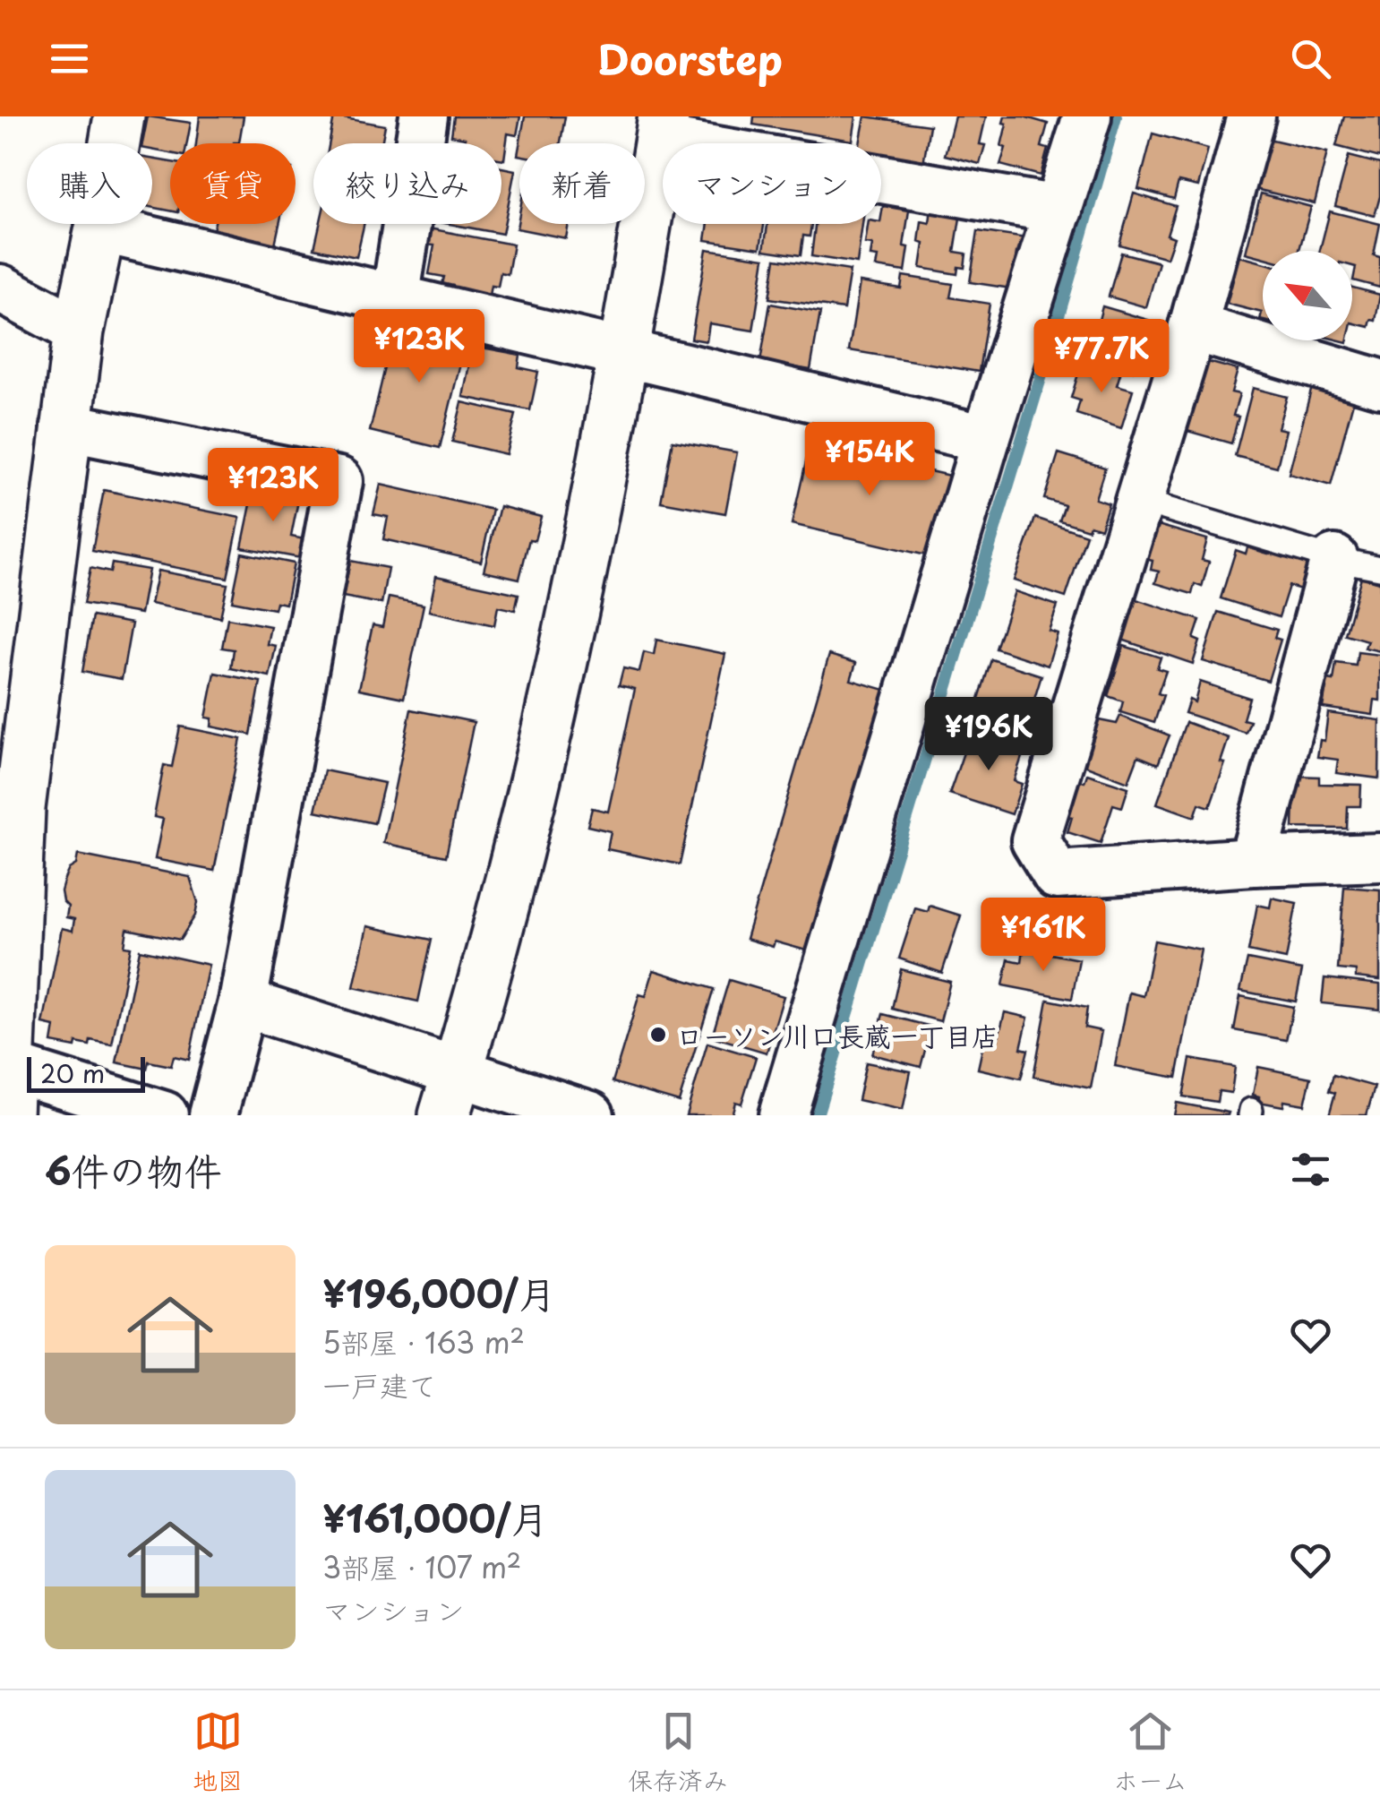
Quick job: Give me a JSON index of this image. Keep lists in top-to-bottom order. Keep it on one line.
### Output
{"places":["ローソン川口長蔵一丁目店"],"scale_bar":"20 m","north":"top left","page":{"header":"Doorstep","chip":["購入","賃貸","絞り込み","新着","マンション"],"price":["¥123K","¥77.7K","¥154K","¥123K","¥196K","¥161K"],"scale":"20 m","heading":"6件の物件","list":[{"name":"¥196,000/月","note":"5部屋 · 163 m² · 一戸建て"},{"name":"¥161,000/月","note":"3部屋 · 107 m² · マンション"}],"tabs":["地図","保存済み","ホーム"]}}
